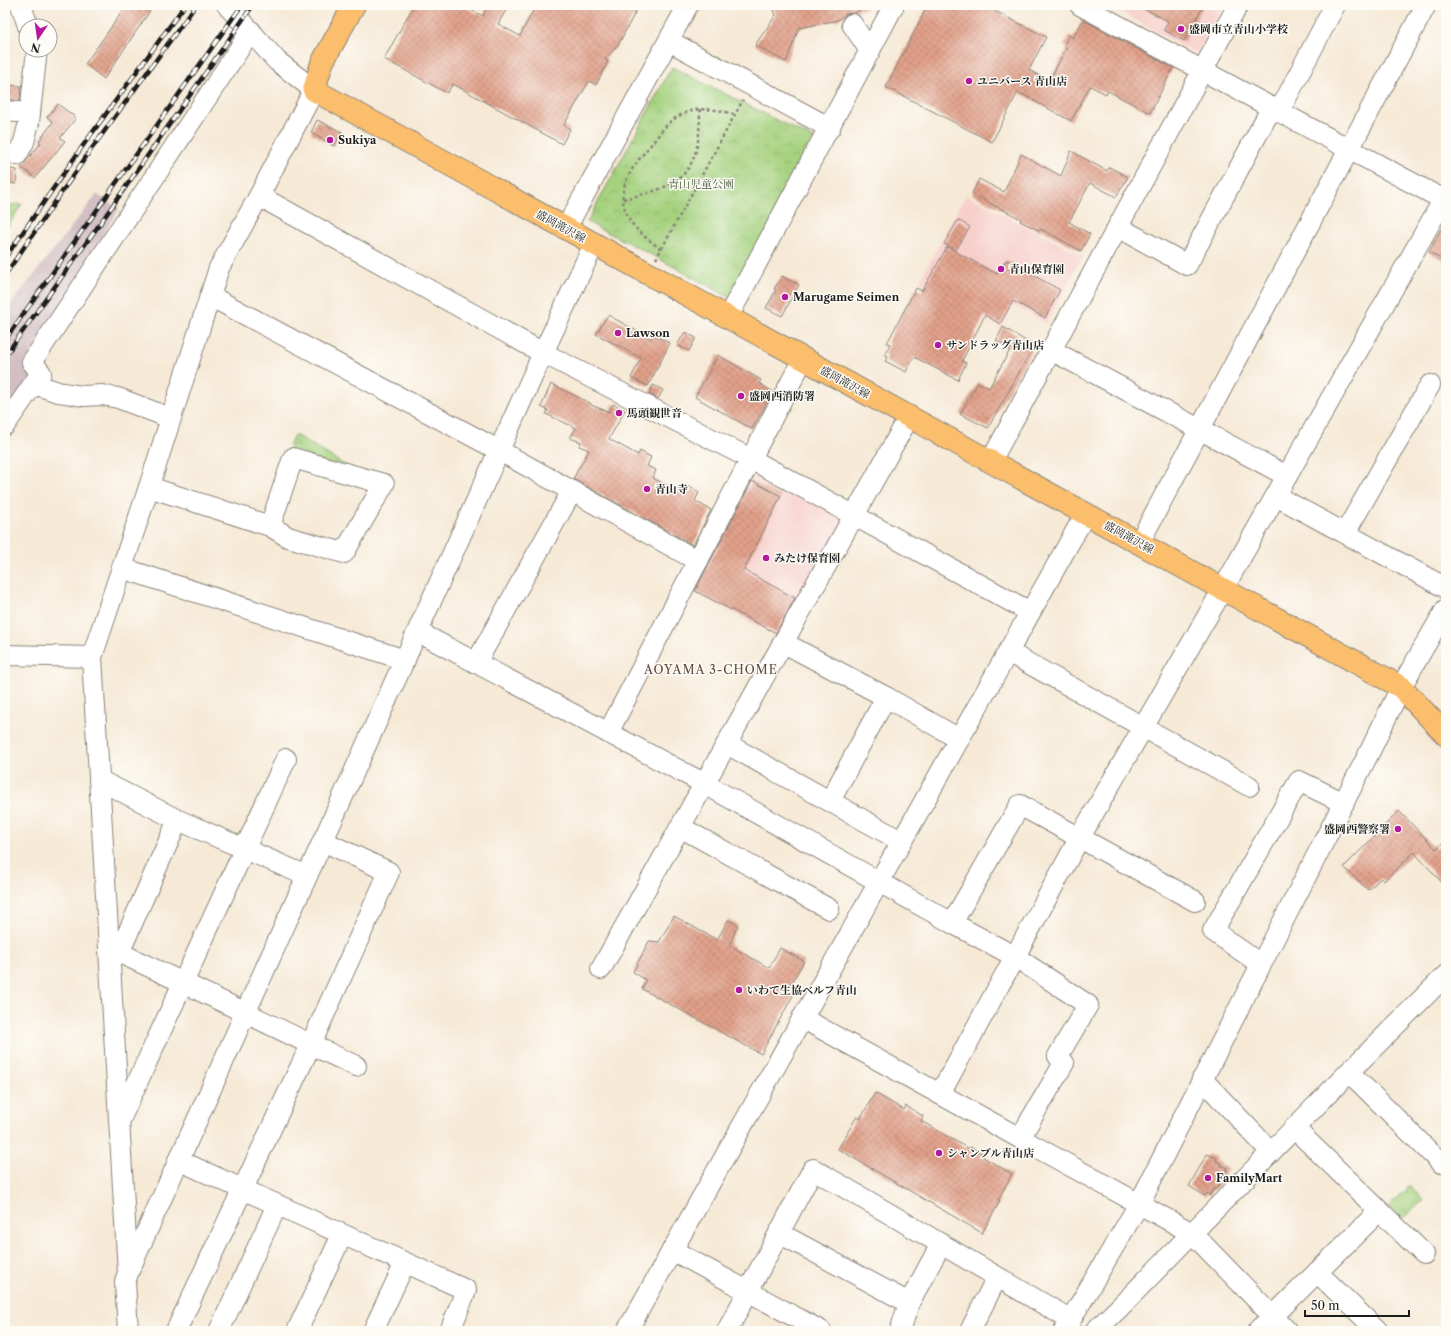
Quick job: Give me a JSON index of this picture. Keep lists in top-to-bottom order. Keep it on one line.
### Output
{"streets":{"main road":["盛岡滝沢線"]},"districts":["AOYAMA 3-CHOME"],"parks":["青山児童公園"],"places":["盛岡市立青山小学校","ユニバース 青山店","Sukiya","青山保育園","Marugame Seimen","Lawson","サンドラッグ青山店","盛岡西消防署","馬頭観世音","青山寺","みたけ保育園","盛岡西警察署","いわて生協ベルフ青山","シャンブル青山店","FamilyMart"],"scale_bar":"50 m","north":"bottom"}
